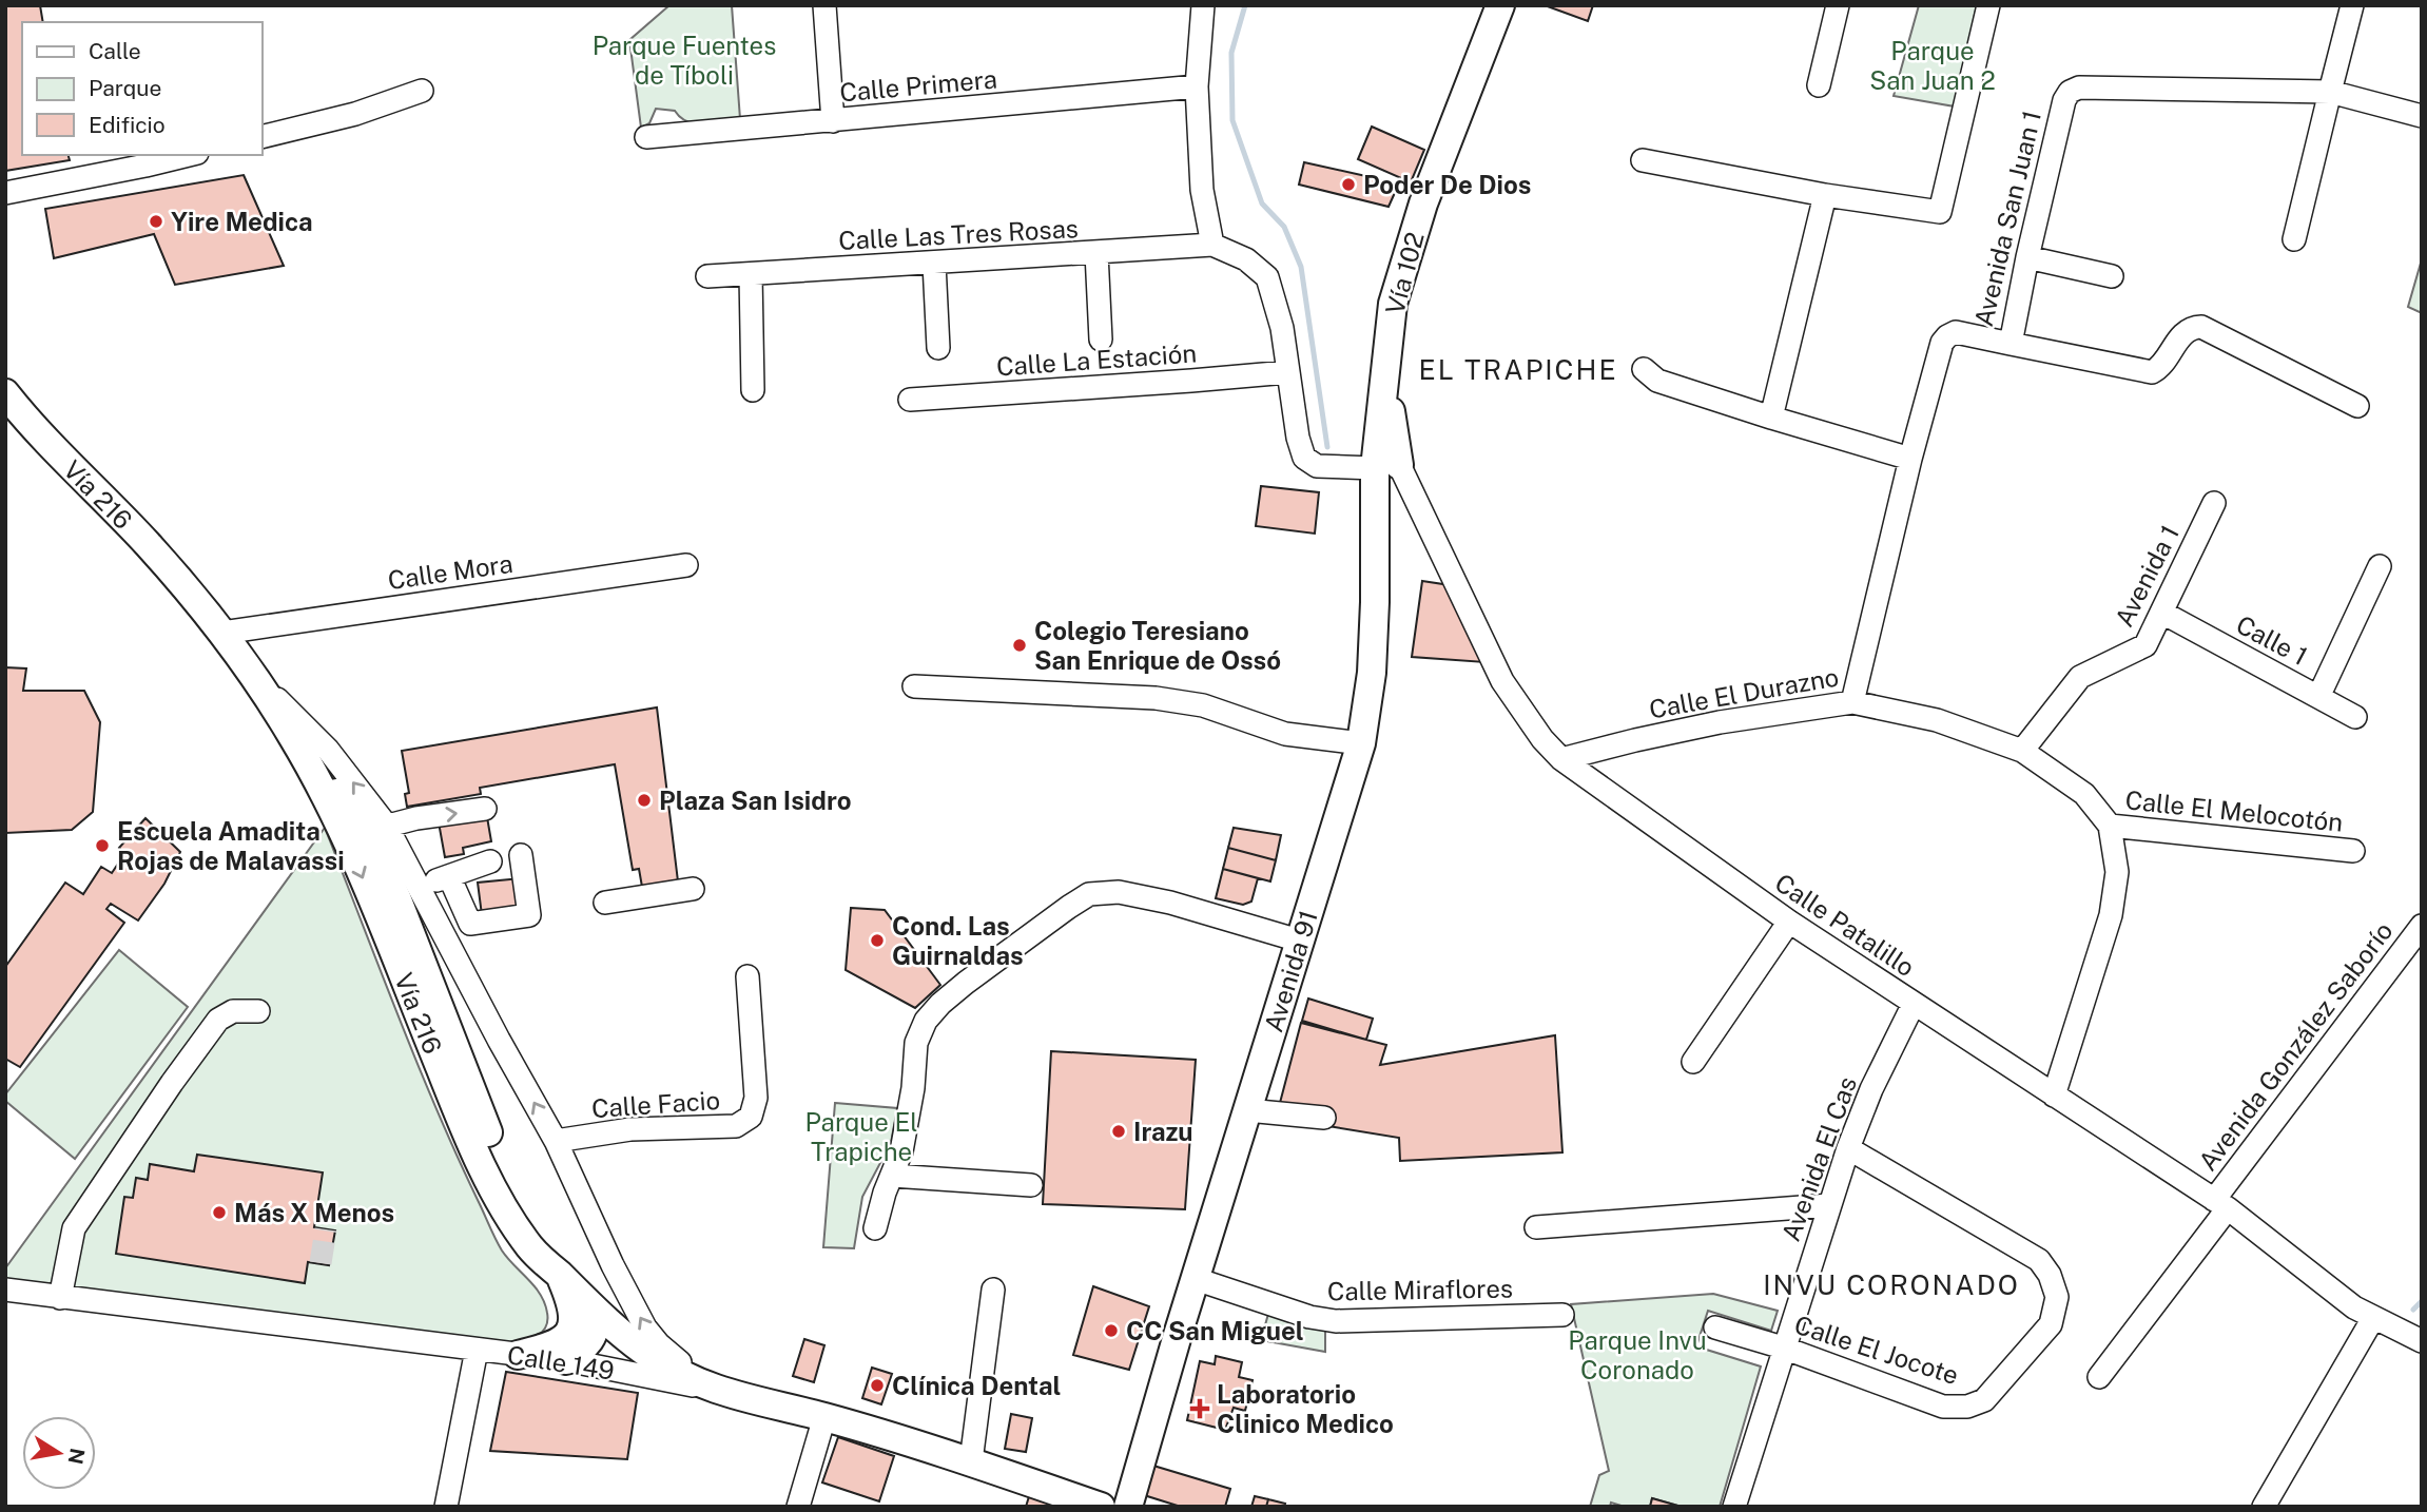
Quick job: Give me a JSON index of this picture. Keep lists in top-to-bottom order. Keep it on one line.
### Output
{"streets":{"main road":["Vía 102","Vía 216","Avenida 91","Calle 149"],"street":["Calle Primera","Avenida San Juan 1","Calle Las Tres Rosas","Calle La Estación","Calle Mora","Avenida 1","Calle 1","Calle El Durazno","Calle El Melocotón","Calle Patalillo","Avenida González Saborío","Calle Facio","Avenida El Cas","Calle Miraflores","Calle El Jocote"]},"crossings":[["Vía 102","Avenida 91"],["Vía 216","Calle Mora"],["Vía 216","Calle 149"],["Avenida 1","Calle 1"],["Avenida 1","Calle El Durazno"],["Calle El Durazno","Calle El Melocotón"],["Calle El Durazno","Calle Patalillo"],["Calle Patalillo","Avenida 91"],["Calle Patalillo","Avenida González Saborío"],["Calle Patalillo","Avenida El Cas"],["Avenida 91","Calle Miraflores"],["Avenida El Cas","Calle El Jocote"]],"districts":["EL TRAPICHE","INVU CORONADO"],"parks":["Parque Fuentes de Tíboli","Parque San Juan 2","Parque El Trapiche","Parque Invu Coronado"],"places":{"other":["Poder De Dios","Yire Medica","Colegio Teresiano San Enrique de Ossó","Plaza San Isidro","Escuela Amadita Rojas de Malavassi","Cond. Las Guirnaldas","Irazu","Más X Menos","CC San Miguel","Clínica Dental"],"health":["Laboratorio Clinico Medico"]},"legend":["Calle","Parque","Edificio"],"north":"right"}
